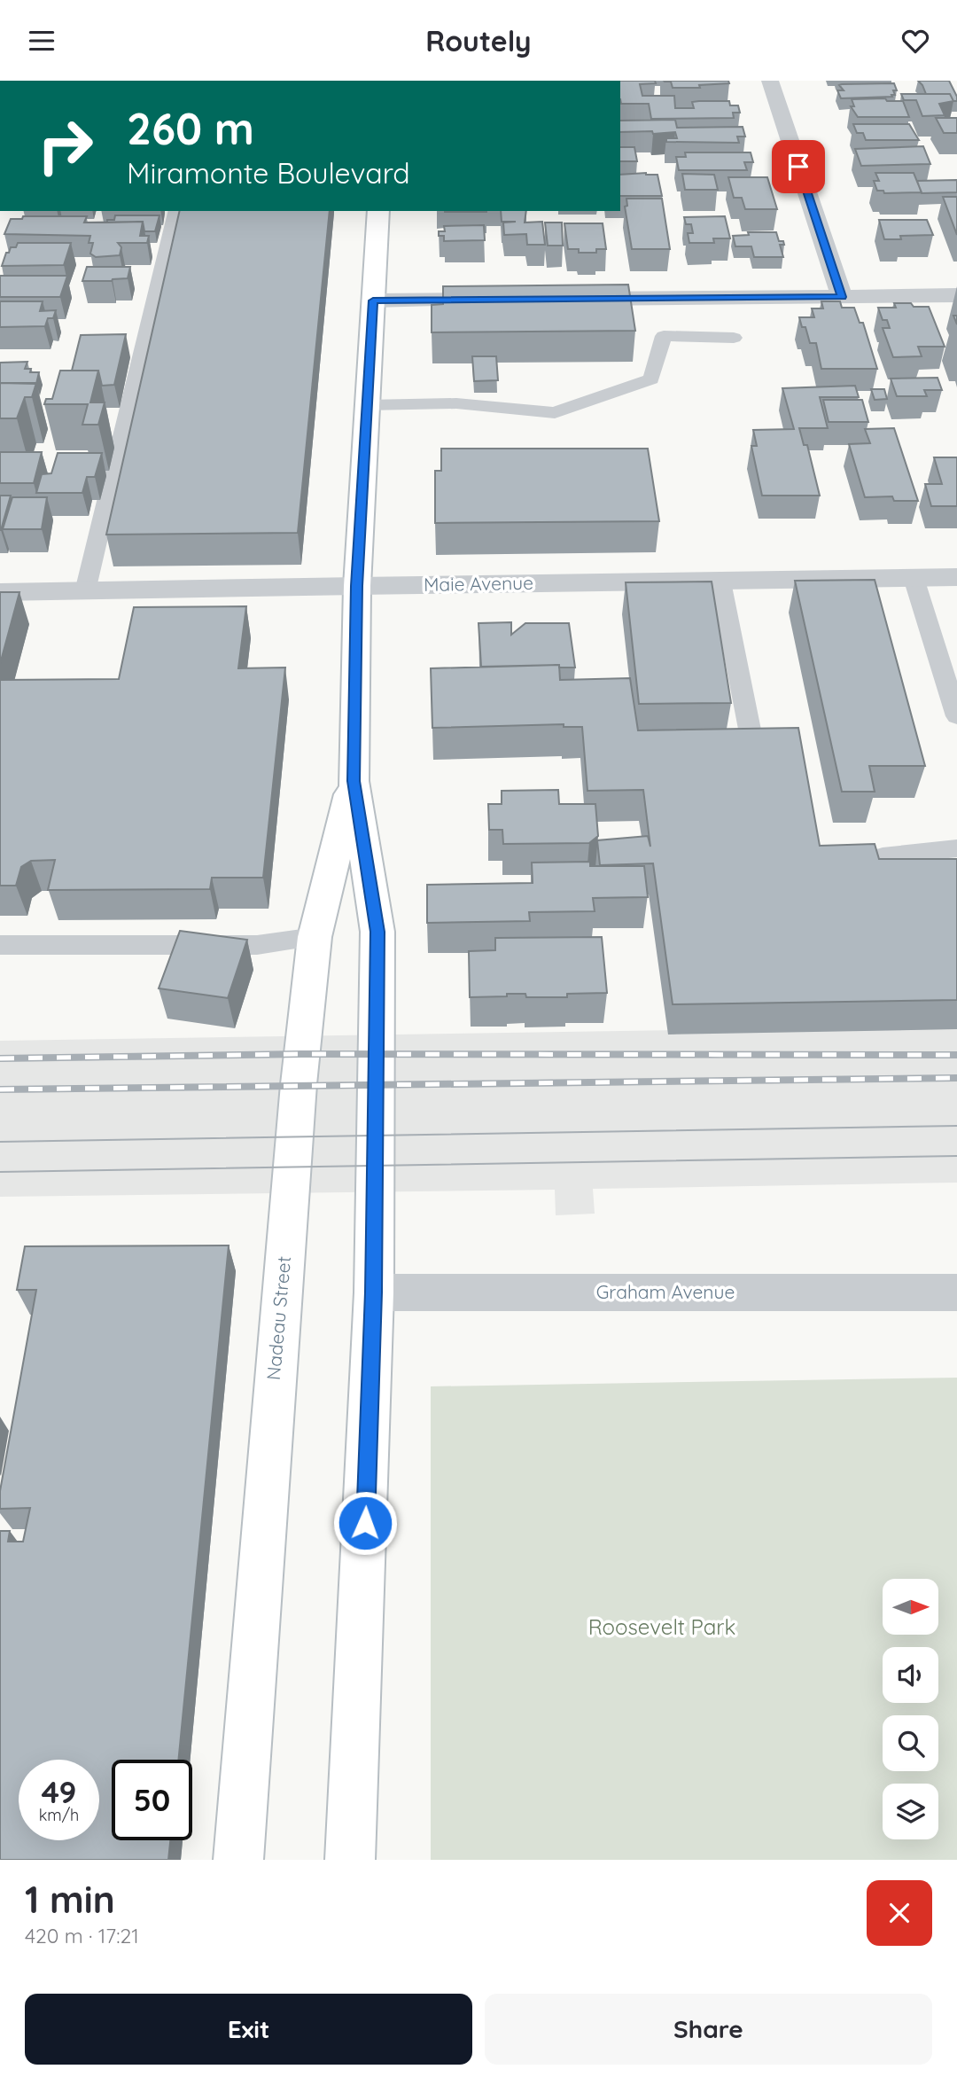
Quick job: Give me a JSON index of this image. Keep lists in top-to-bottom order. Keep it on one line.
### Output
{"streets":{"main road":["Nadeau Street"],"street":["Maie Avenue","Graham Avenue"]},"crossings":[["Maie Avenue","Nadeau Street"],["Graham Avenue","Nadeau Street"]],"parks":["Roosevelt Park"],"north":"right","page":{"header":"Routely","turn":["260 m","Miramonte Boulevard"],"speed":"49 km/h","limit":"50","heading":["1 min","420 m · 17:21"],"buttons":["Exit","Share"]}}
